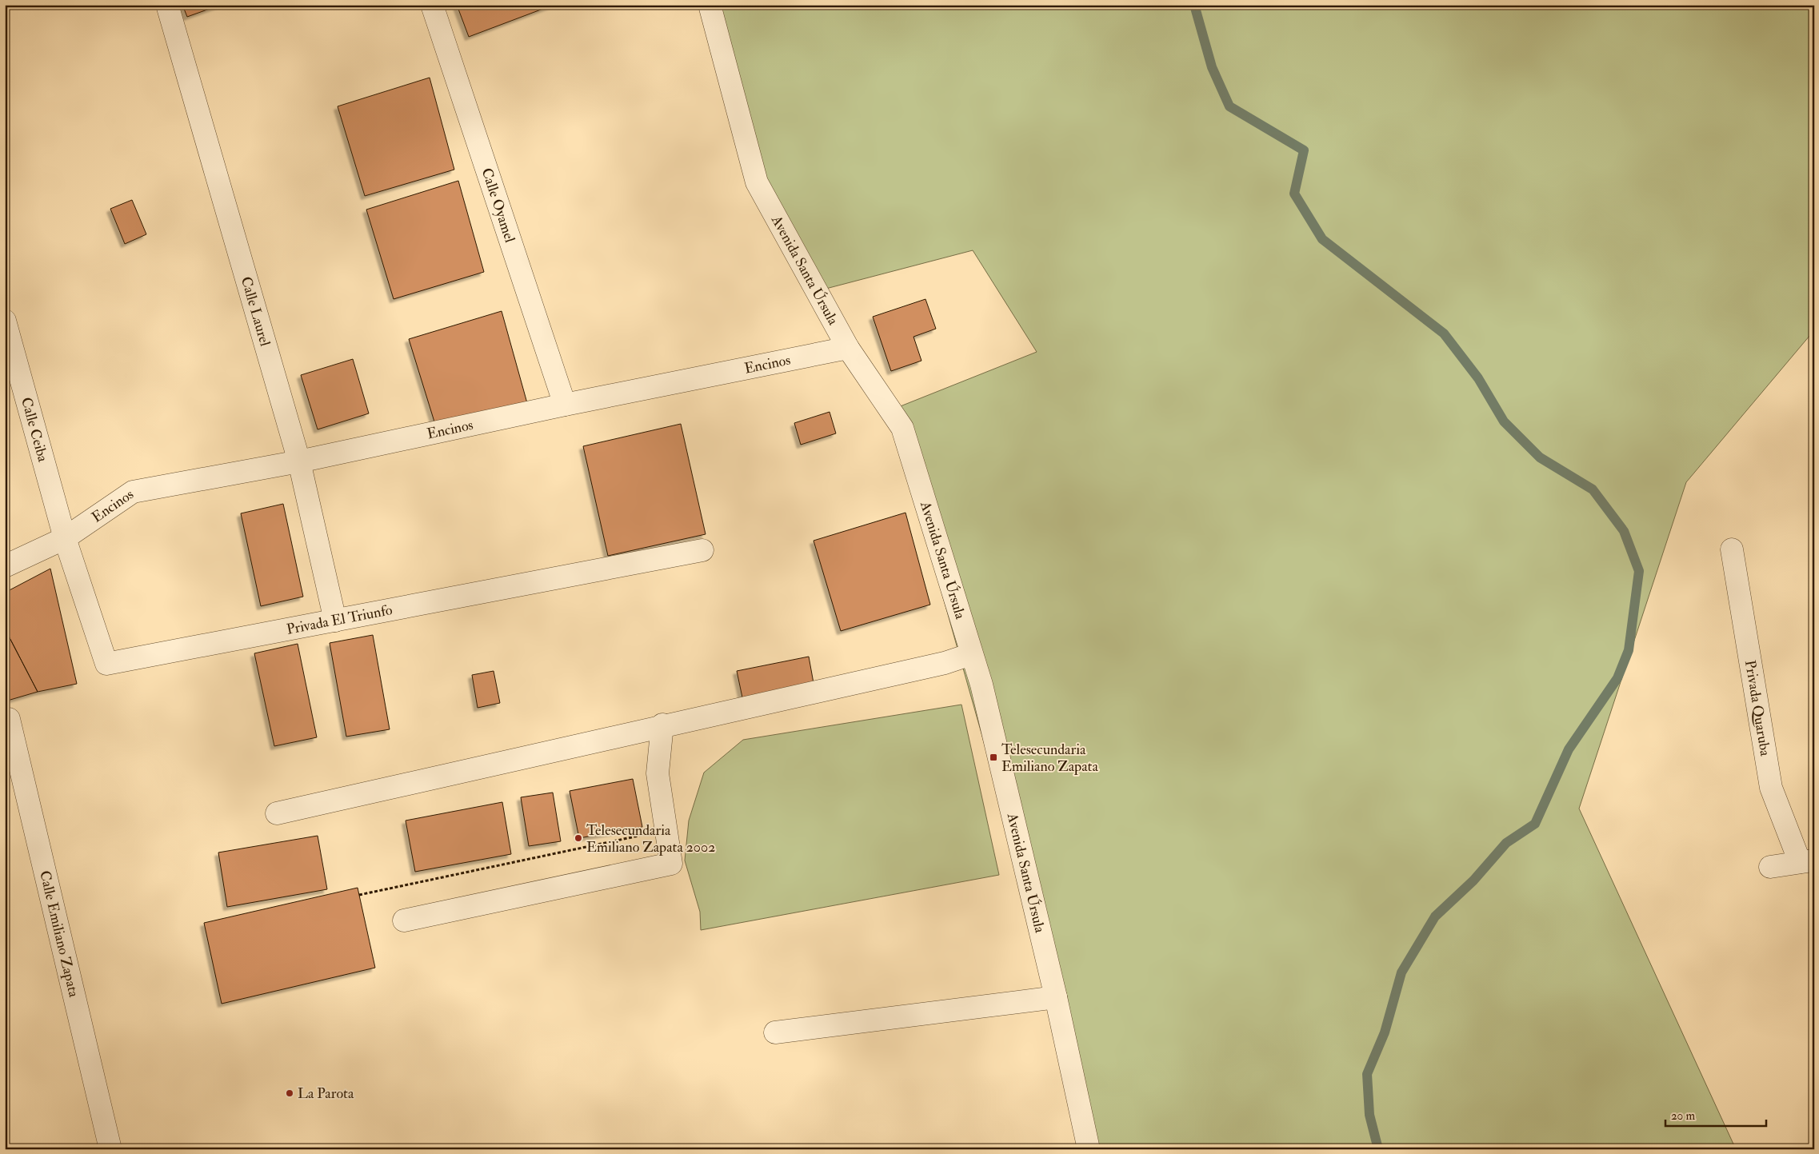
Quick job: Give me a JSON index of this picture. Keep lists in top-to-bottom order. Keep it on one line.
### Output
{"streets":{"street":["Calle Oyamel","Avenida Santa Úrsula","Calle Laurel","Encinos","Calle Ceiba","Privada El Triunfo","Privada Quaruba","Calle Emiliano Zapata"]},"crossings":[["Calle Oyamel","Encinos"],["Avenida Santa Úrsula","Encinos"],["Calle Laurel","Encinos"],["Calle Laurel","Privada El Triunfo"],["Encinos","Calle Ceiba"],["Encinos","Privada El Triunfo"],["Calle Ceiba","Privada El Triunfo"]],"places":{"transit":["Telesecundaria Emiliano Zapata"],"other":["Telesecundaria Emiliano Zapata 2002","La Parota"]},"scale_bar":"20 m"}
